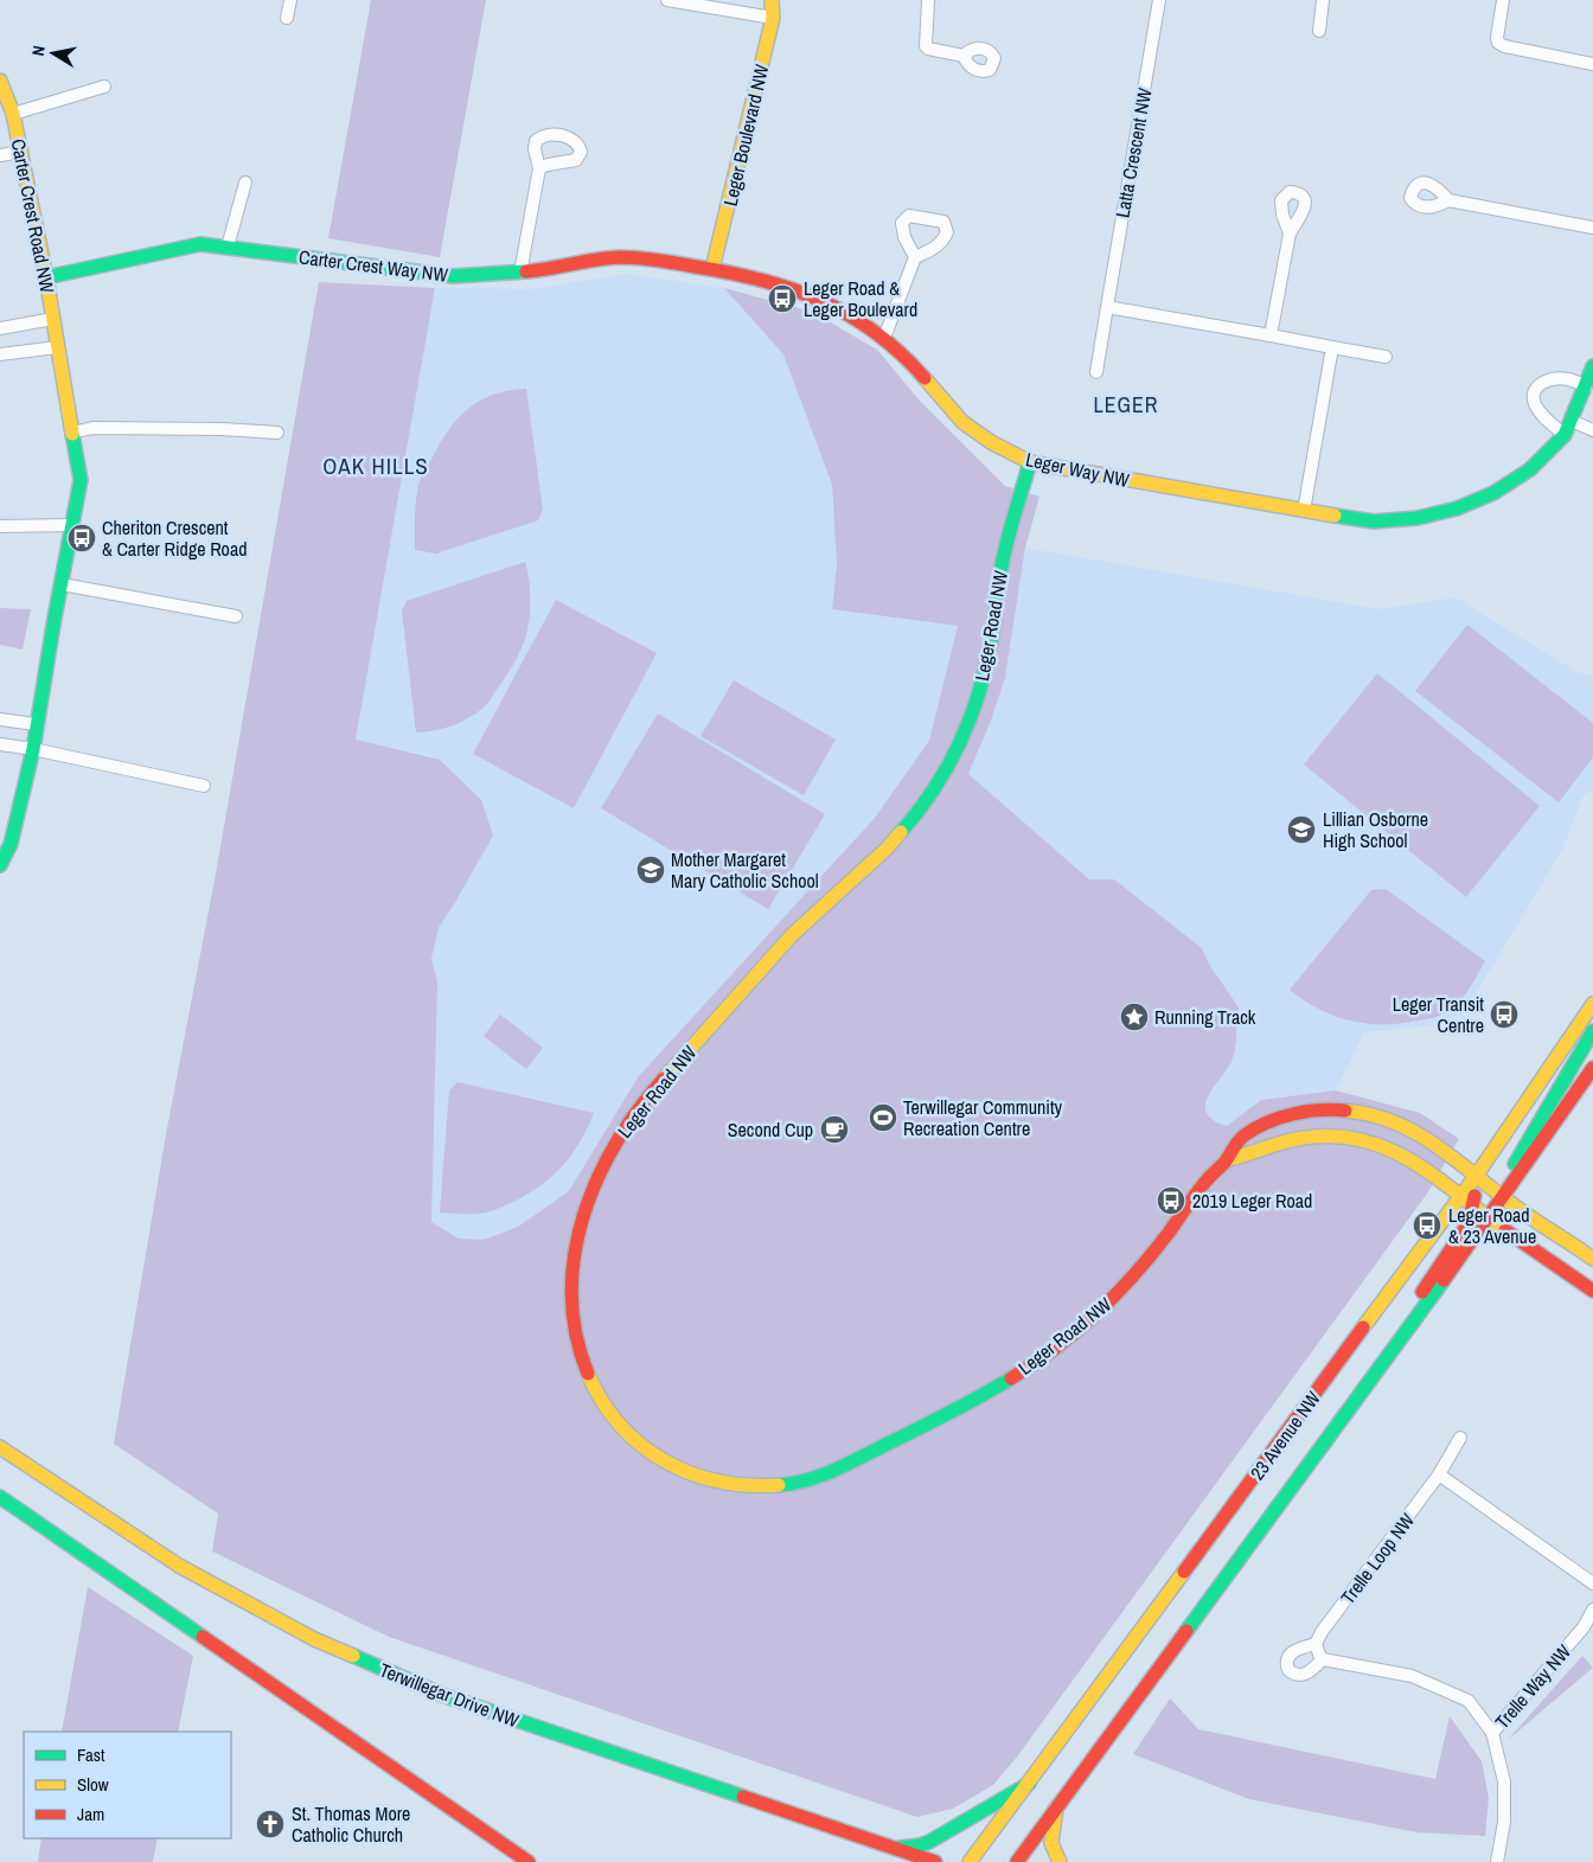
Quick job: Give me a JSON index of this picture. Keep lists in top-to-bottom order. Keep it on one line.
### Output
{"streets":{"street":["Leger Boulevard NW","Latta Crescent NW","Carter Crest Road NW","Carter Crest Way NW","Leger Way NW","Leger Road NW","23 Avenue NW","Trelle Loop NW","Trelle Way NW","Terwillegar Drive NW"]},"crossings":[["Leger Boulevard NW","Leger Way NW"],["Carter Crest Road NW","Carter Crest Way NW"],["Carter Crest Way NW","Leger Way NW"],["Leger Way NW","Leger Road NW"],["Leger Road NW","23 Avenue NW"]],"districts":["LEGER","OAK HILLS"],"places":{"bus stop":["Leger Road & Leger Boulevard","Cheriton Crescent & Carter Ridge Road","Leger Transit Centre","2019 Leger Road","Leger Road & 23 Avenue"],"school or university":["Lillian Osborne High School","Mother Margaret Mary Catholic School"],"place":["Running Track"],"sports":["Terwillegar Community Recreation Centre"],"cafe":["Second Cup"],"church":["St. Thomas More Catholic Church"]},"legend":["Fast","Slow","Jam"],"north":"left"}
